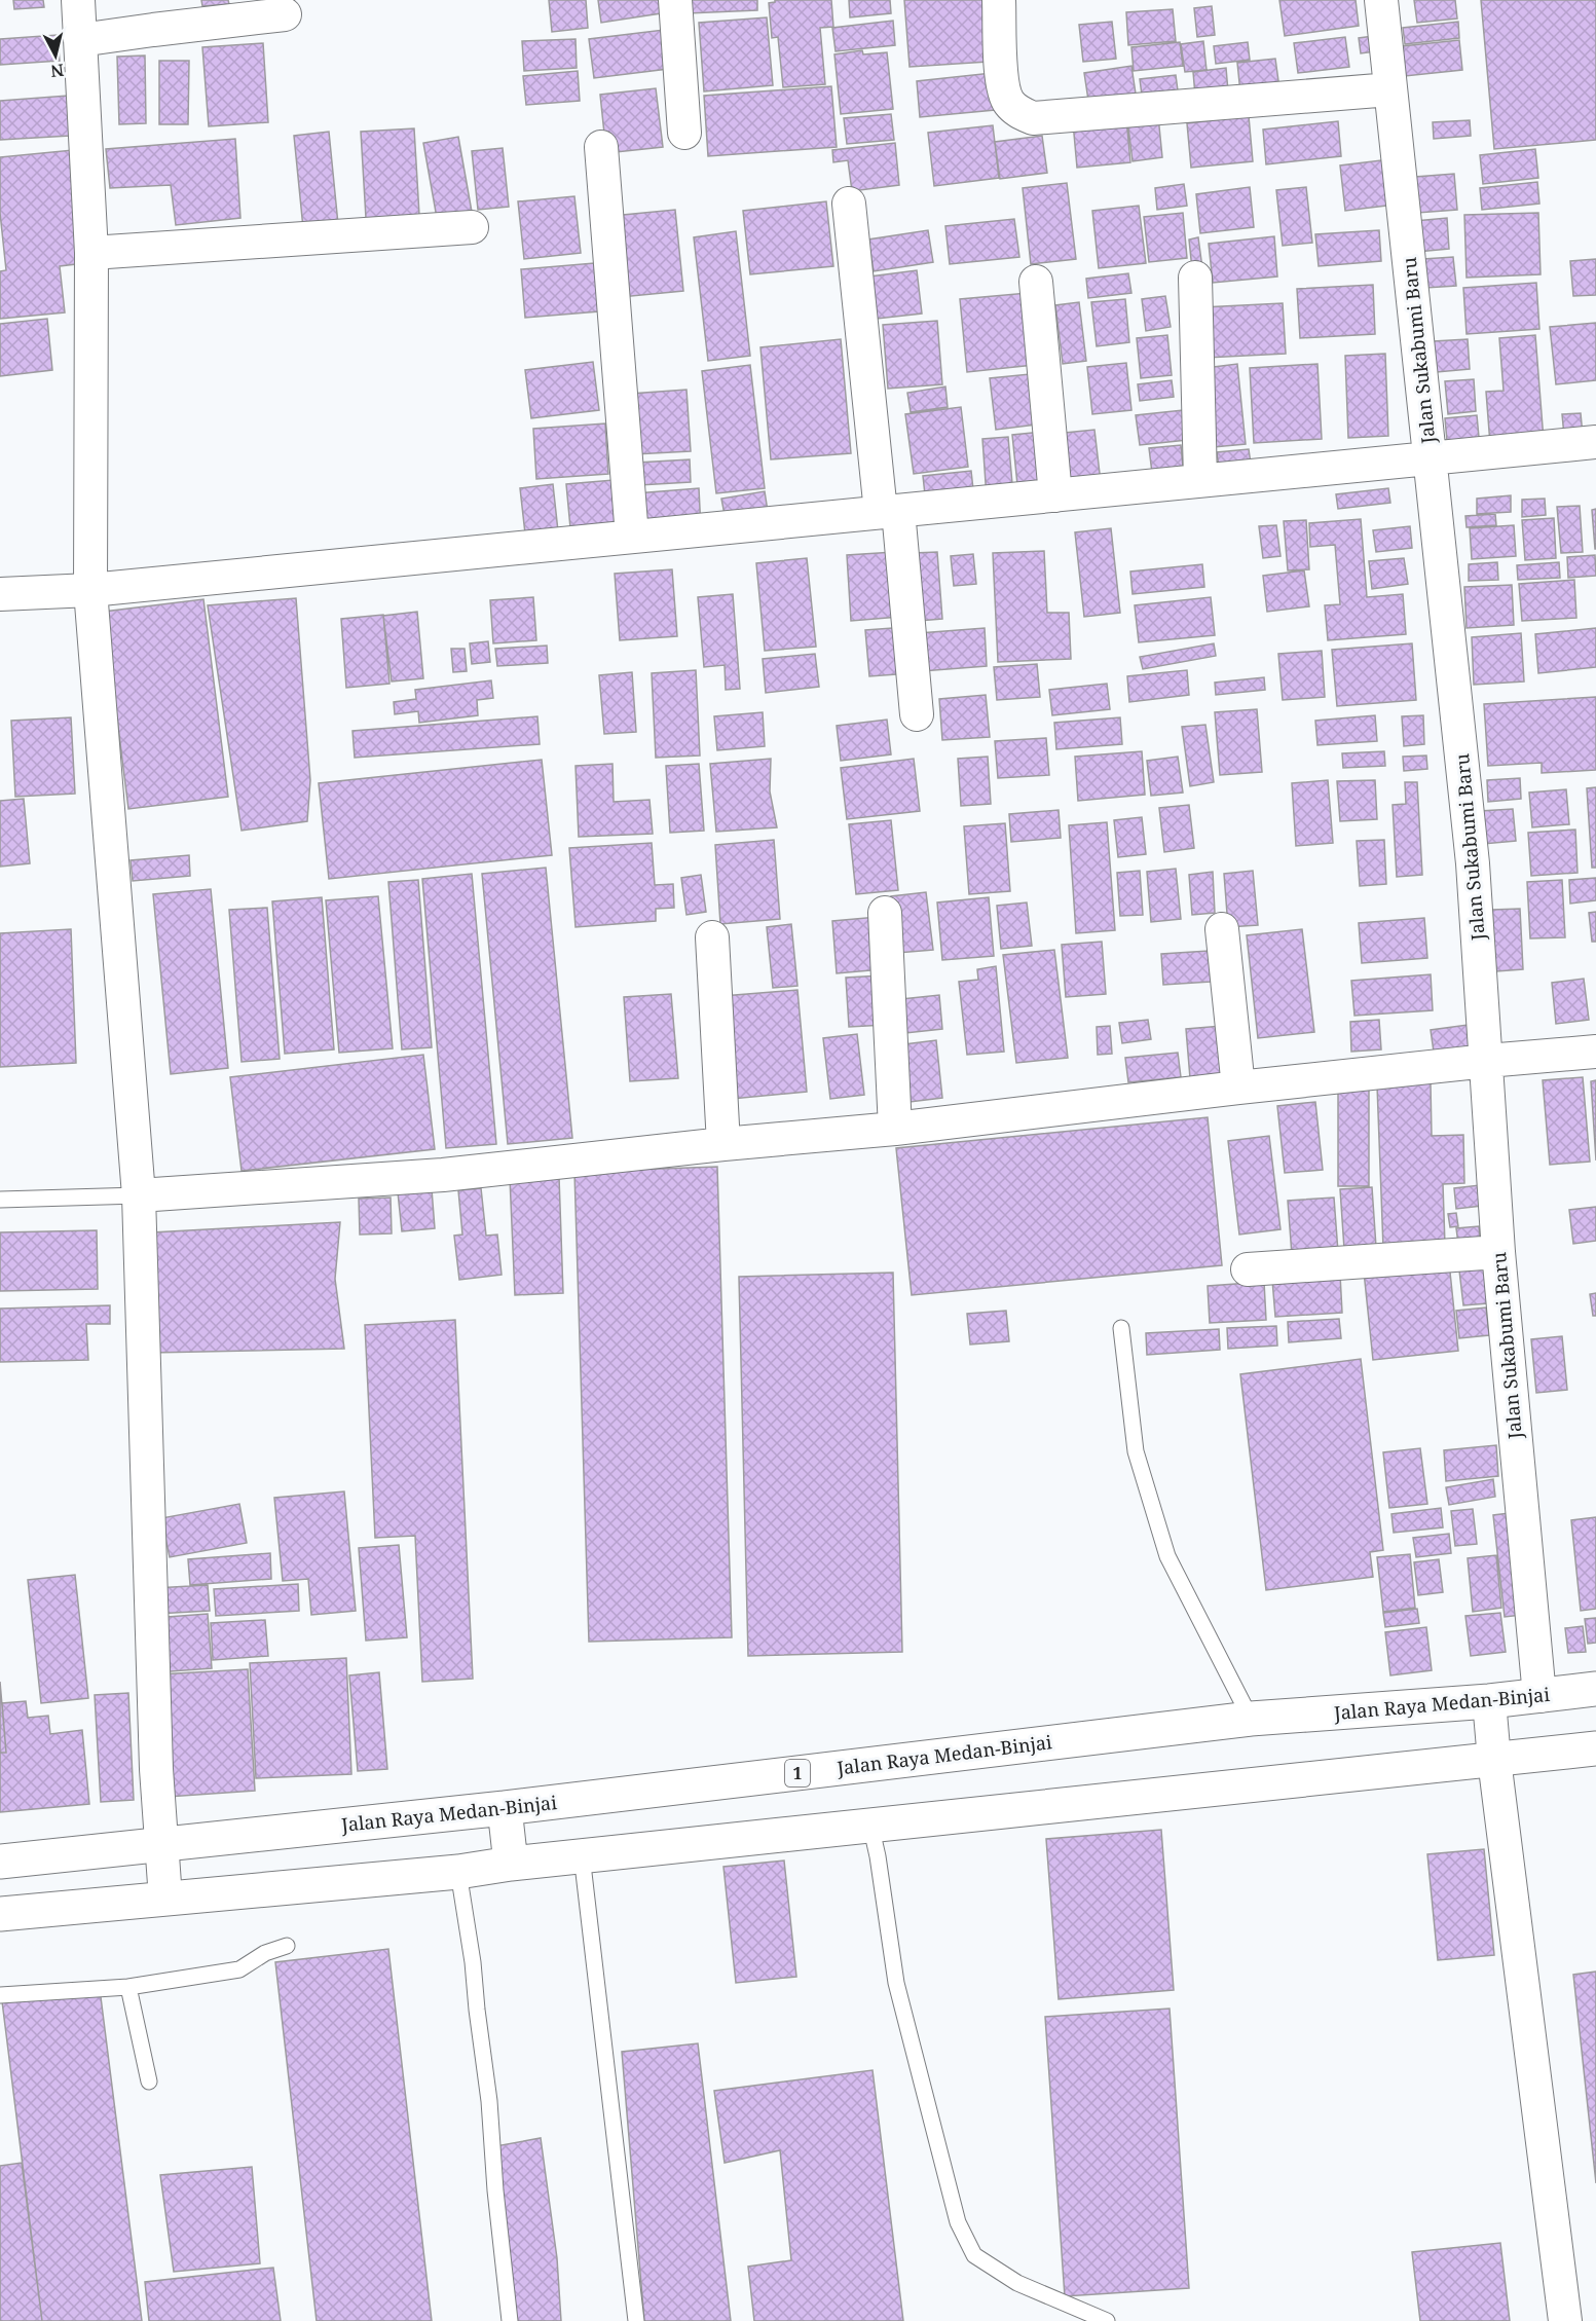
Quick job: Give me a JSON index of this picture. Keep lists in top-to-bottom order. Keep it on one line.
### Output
{"streets":{"highway":["Jalan Raya Medan-Binjai","1"],"street":["Jalan Sukabumi Baru"]},"crossings":[["Jalan Sukabumi Baru","Jalan Raya Medan-Binjai"]],"north":"bottom"}
